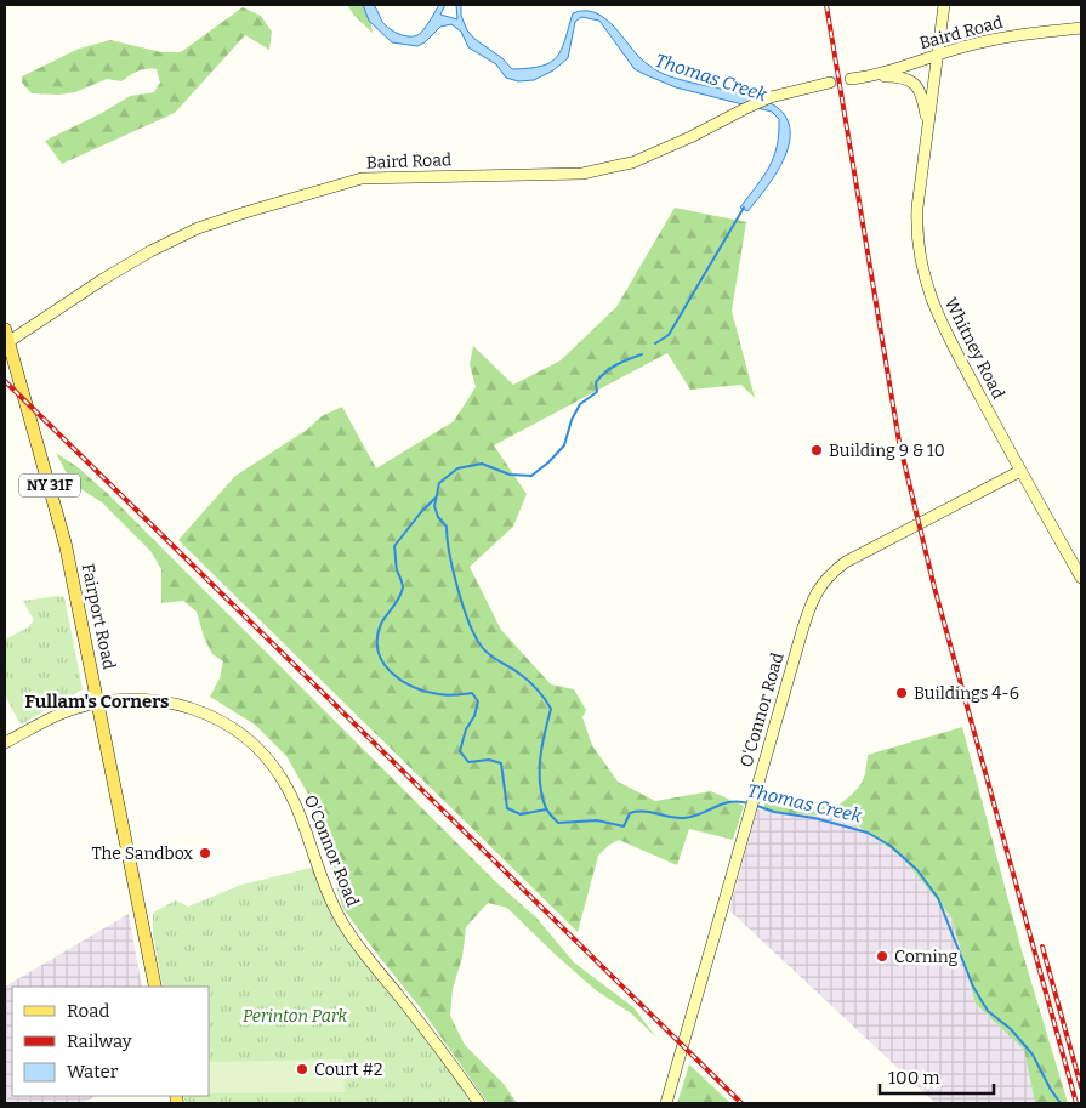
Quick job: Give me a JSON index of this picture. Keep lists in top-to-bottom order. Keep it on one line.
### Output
{"streets":{"main road":["NY 31F","Fairport Road"],"street":["Baird Road","Whitney Road","O'Connor Road"]},"crossings":[["Baird Road","Whitney Road"],["Baird Road","Fairport Road"],["Whitney Road","O'Connor Road"],["Fairport Road","O'Connor Road"]],"districts":["Fullam's Corners"],"water":["Thomas Creek"],"parks":["Perinton Park"],"places":["Building 9 & 10","Buildings 4-6","The Sandbox","Corning","Court #2"],"legend":["Road","Railway","Water"],"scale_bar":"100 m"}
